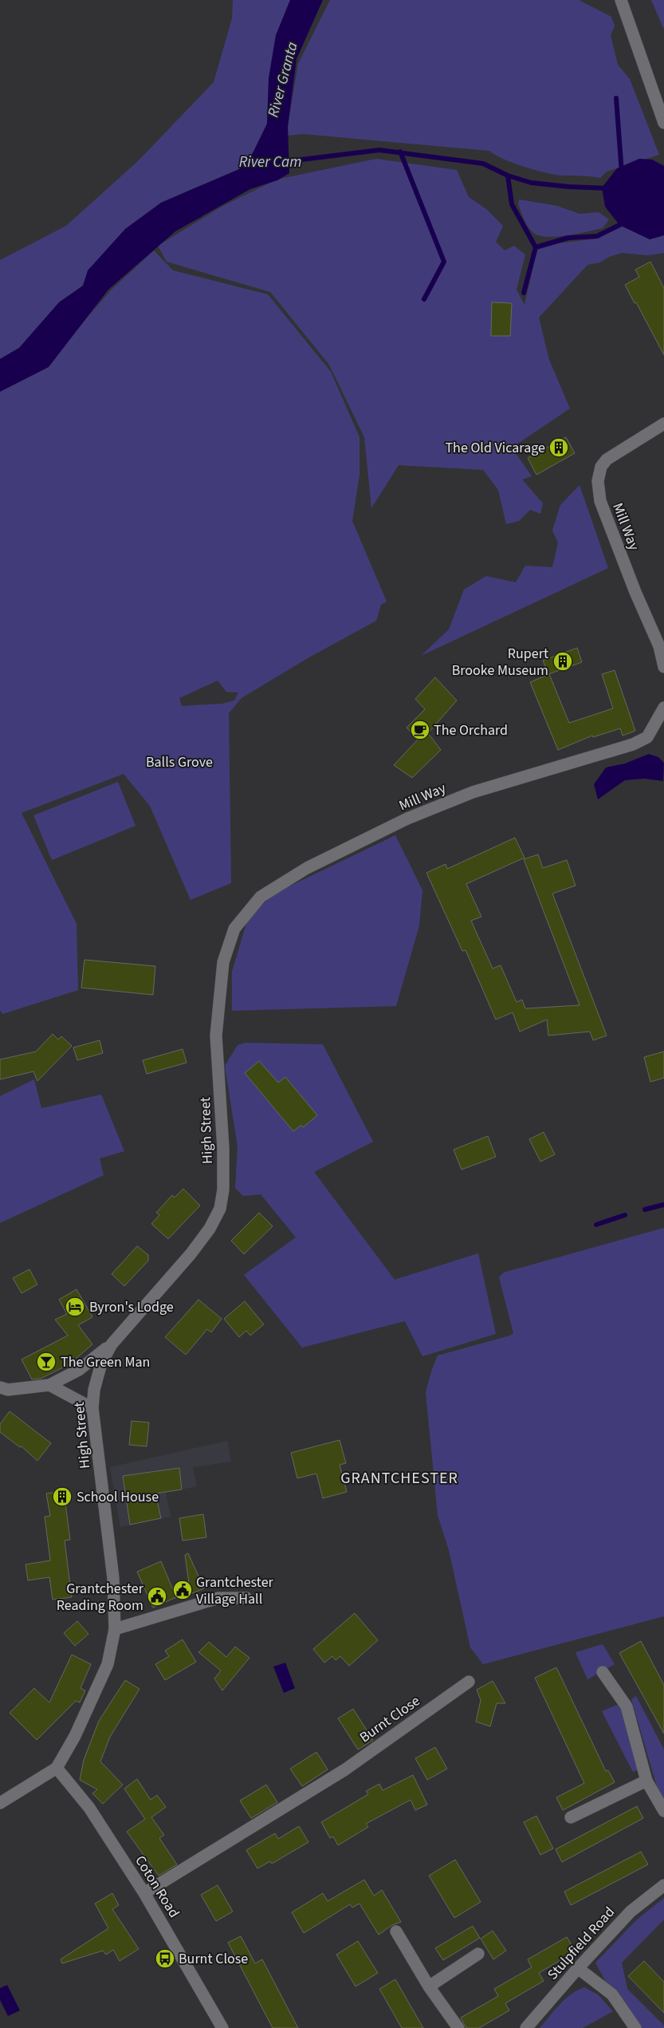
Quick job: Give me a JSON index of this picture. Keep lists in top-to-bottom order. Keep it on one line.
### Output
{"streets":{"street":["Mill Way","High Street","Burnt Close","Coton Road","Stulpfield Road"]},"crossings":[["Mill Way","High Street"],["High Street","Coton Road"],["Burnt Close","Coton Road"]],"districts":["GRANTCHESTER"],"water":["River Granta","River Cam"],"parks":["Balls Grove"],"places":{"building":["The Old Vicarage","Rupert Brooke Museum","School House"],"cafe":["The Orchard"],"hotel":["Byron's Lodge"],"bar":["The Green Man"],"public building":["Grantchester Village Hall","Grantchester Reading Room"],"bus stop":["Burnt Close"]}}
